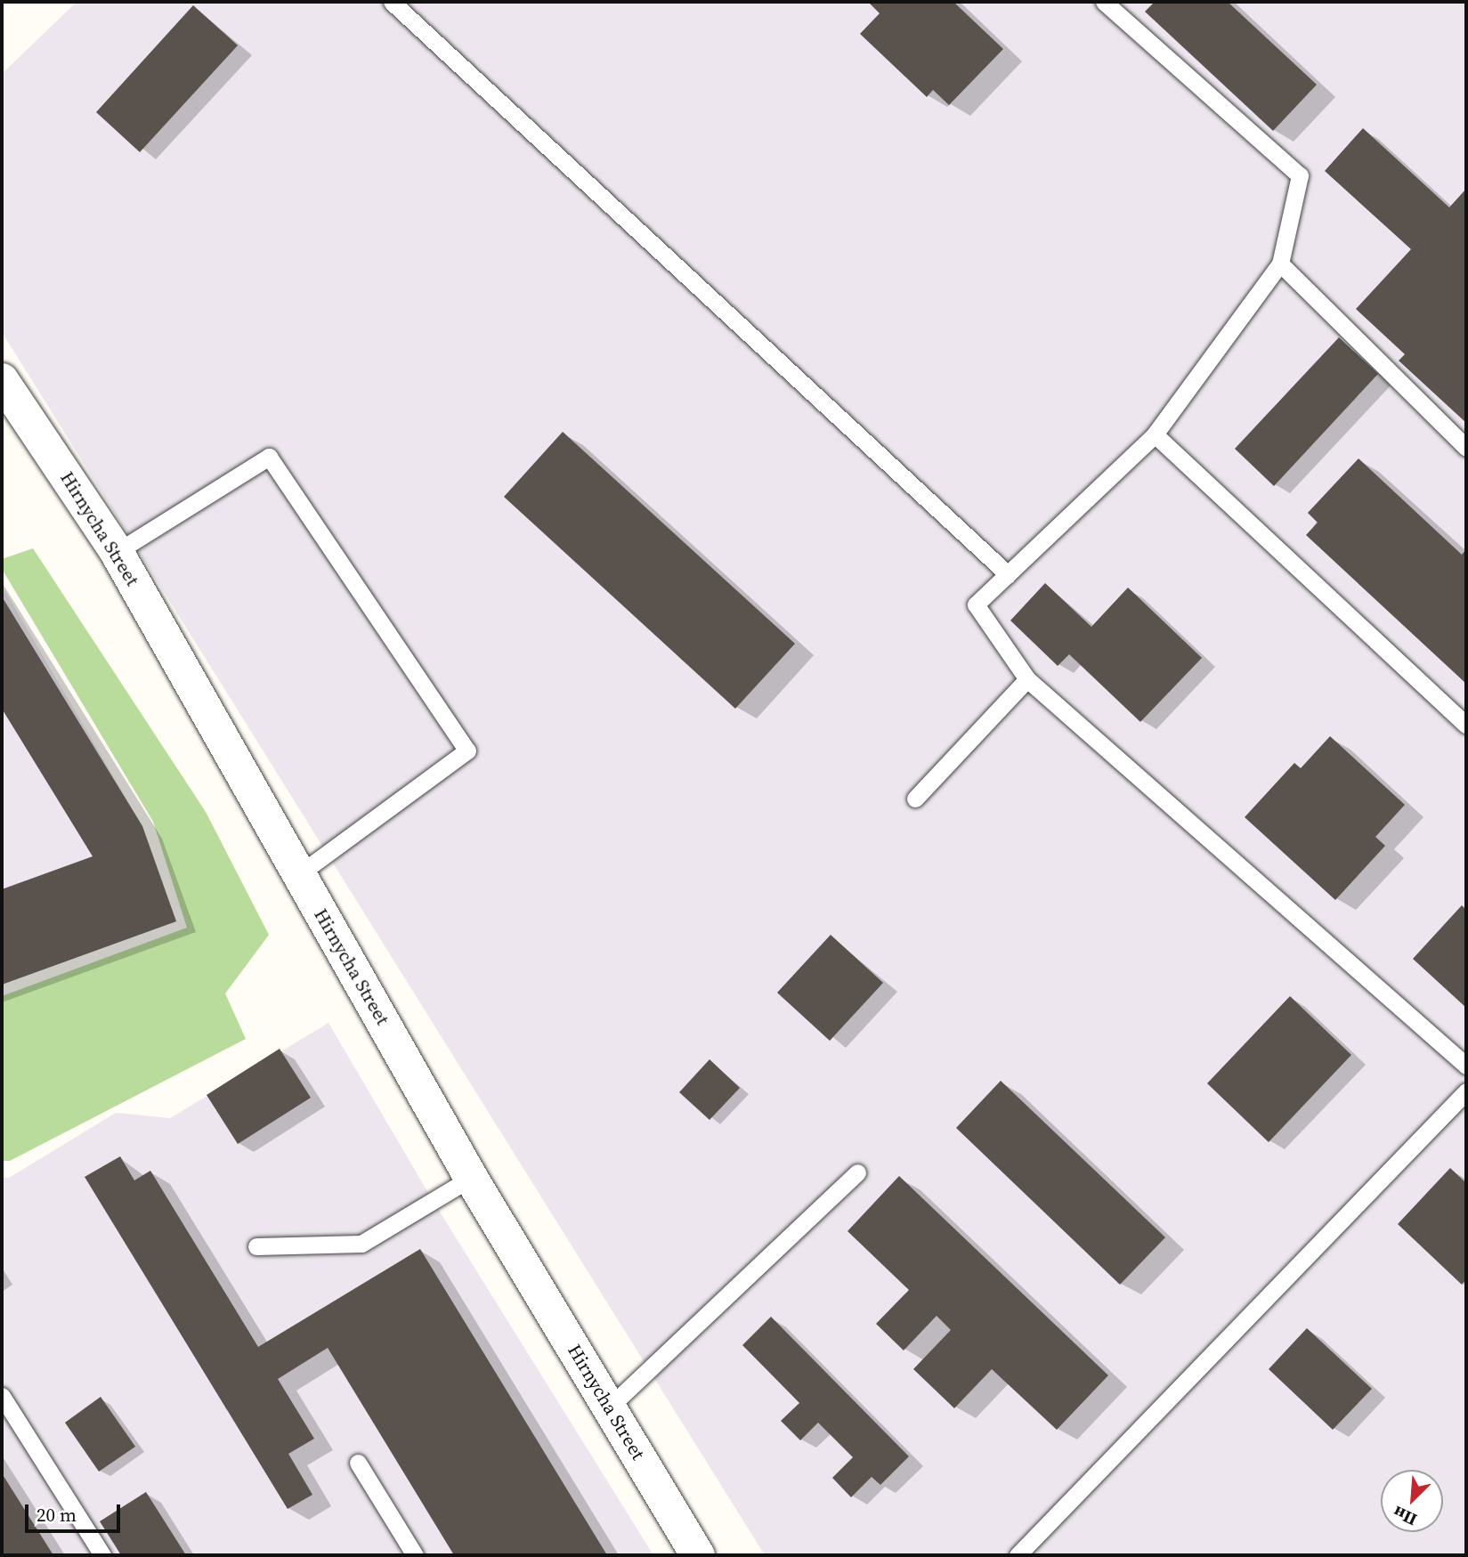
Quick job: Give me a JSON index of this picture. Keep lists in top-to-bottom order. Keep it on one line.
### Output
{"streets":{"street":["Hirnycha Street"]},"scale_bar":"20 m","north":"bottom left"}
